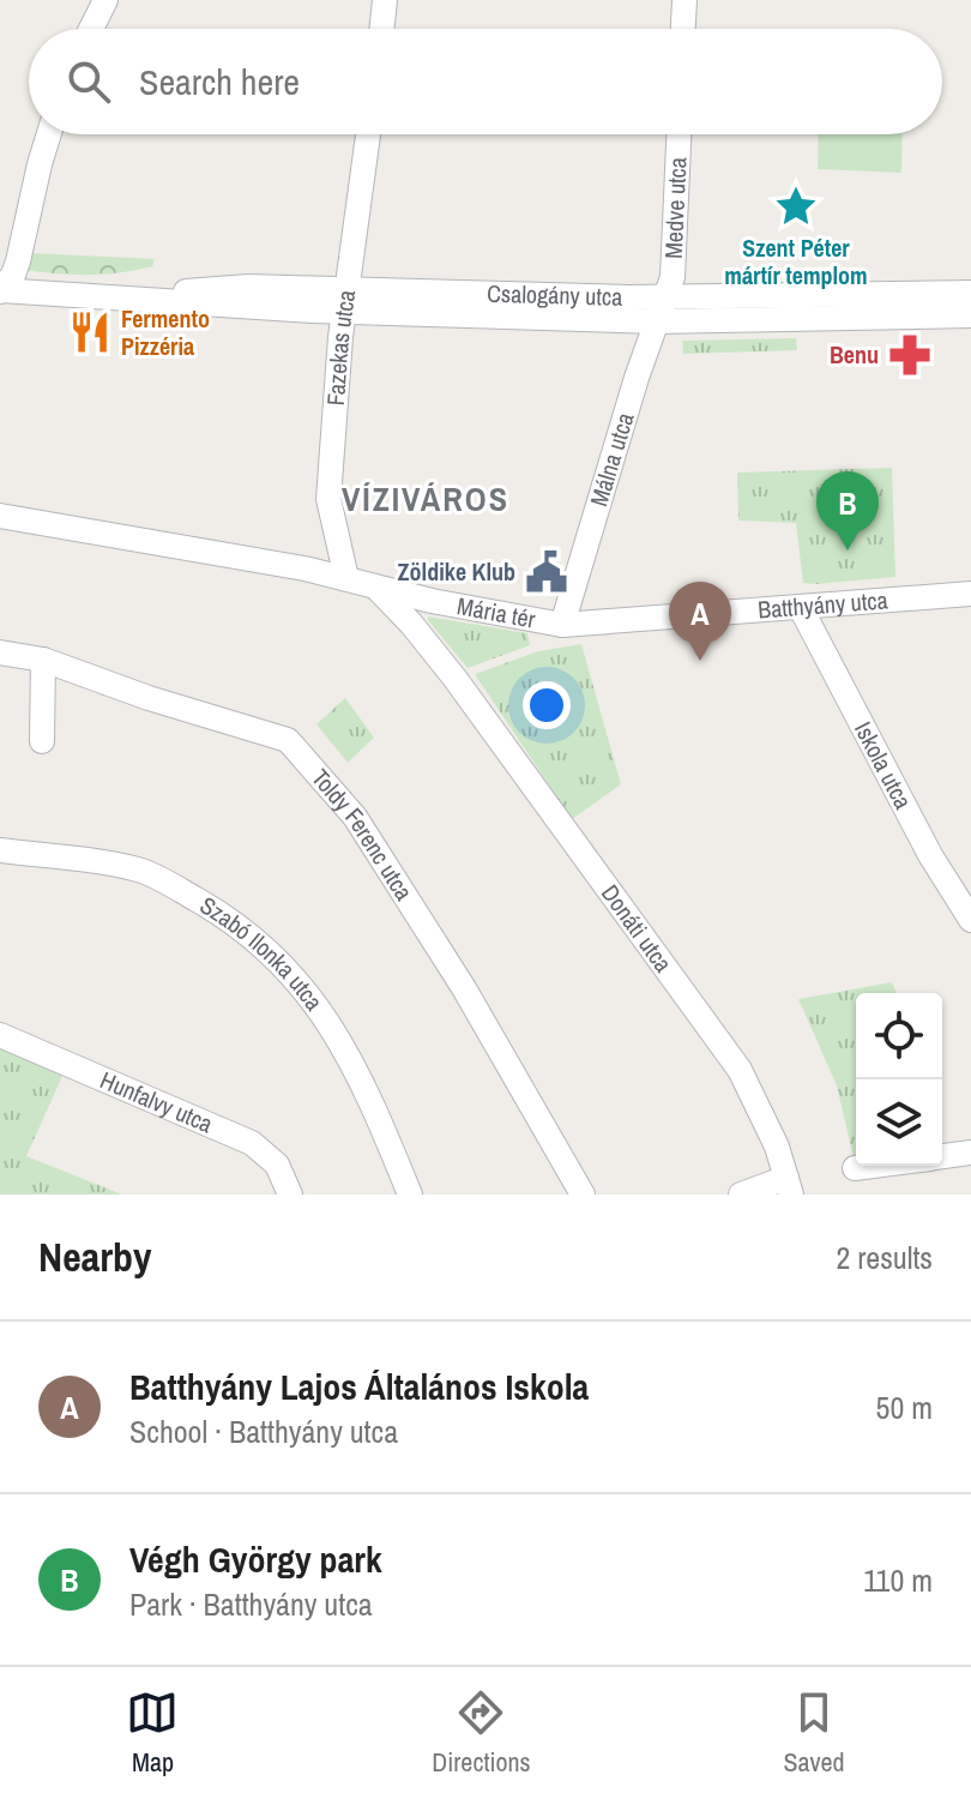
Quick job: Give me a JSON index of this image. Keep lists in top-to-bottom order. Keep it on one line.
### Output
{"streets":{"street":["Medve utca","Csalogány utca","Fazekas utca","Málna utca","Batthyány utca","Mária tér","Iskola utca","Toldy Ferenc utca","Donáti utca","Szabó Ilonka utca","Hunfalvy utca"]},"crossings":[["Medve utca","Csalogány utca"],["Medve utca","Málna utca"],["Csalogány utca","Fazekas utca"],["Csalogány utca","Málna utca"],["Fazekas utca","Mária tér"],["Málna utca","Batthyány utca"],["Málna utca","Mária tér"],["Batthyány utca","Mária tér"],["Batthyány utca","Iskola utca"],["Mária tér","Donáti utca"]],"districts":["VÍZIVÁROS"],"places":{"place":["Szent Péter mártír templom"],"restaurant":["Fermento Pizzéria"],"pharmacy":["Benu"],"public building":["Zöldike Klub"]},"page":{"search":"Search here","pins":["B","A"],"heading":["Nearby","2 results"],"list":[{"mark":"A","name":"Batthyány Lajos Általános Iskola","note":"School · Batthyány utca","value":"50 m"},{"mark":"B","name":"Végh György park","note":"Park · Batthyány utca","value":"110 m"}],"nav":["Map","Directions","Saved"]}}
